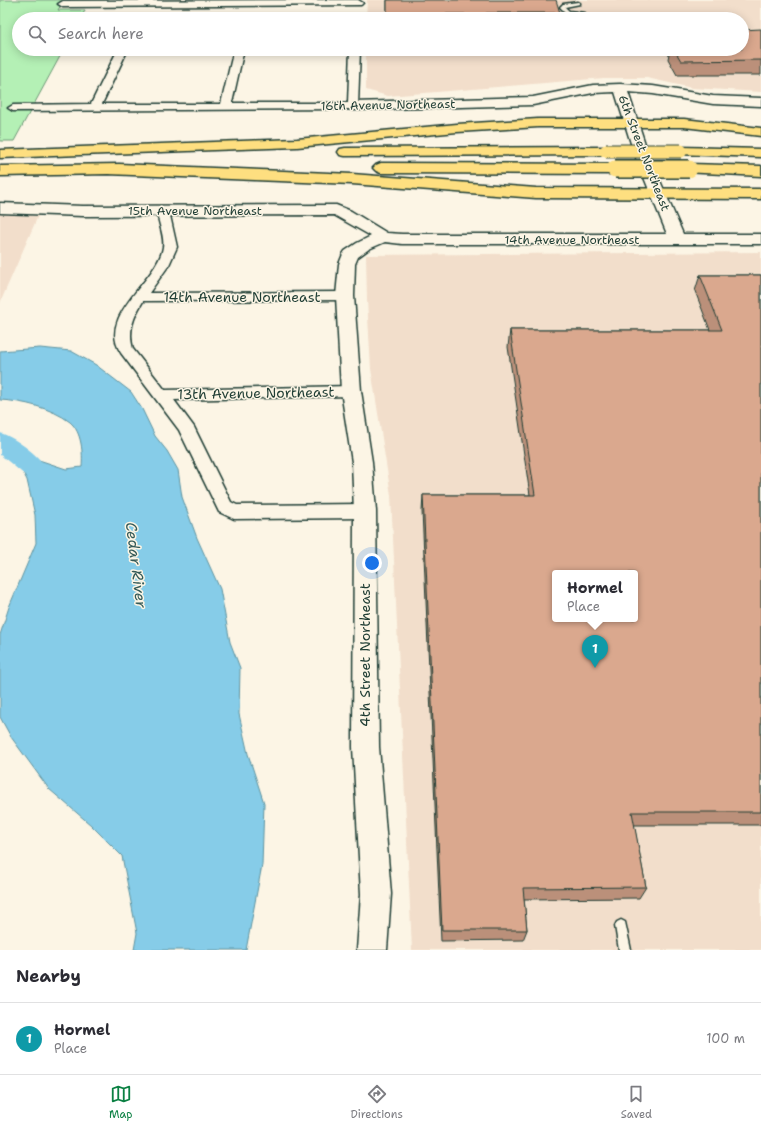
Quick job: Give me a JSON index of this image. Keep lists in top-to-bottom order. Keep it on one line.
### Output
{"streets":{"street":["16th Avenue Northeast","6th Street Northeast","15th Avenue Northeast","14th Avenue Northeast","13th Avenue Northeast","4th Street Northeast"]},"crossings":[["16th Avenue Northeast","6th Street Northeast"],["6th Street Northeast","14th Avenue Northeast"],["15th Avenue Northeast","14th Avenue Northeast"],["15th Avenue Northeast","4th Street Northeast"],["14th Avenue Northeast","4th Street Northeast"],["13th Avenue Northeast","4th Street Northeast"]],"water":["Cedar River"],"page":{"search":"Search here","popup":["Hormel","Place"],"pins":"1","heading":"Nearby","list":[{"mark":"1","name":"Hormel","note":"Place","value":"100 m"}],"nav":["Map","Directions","Saved"]}}
